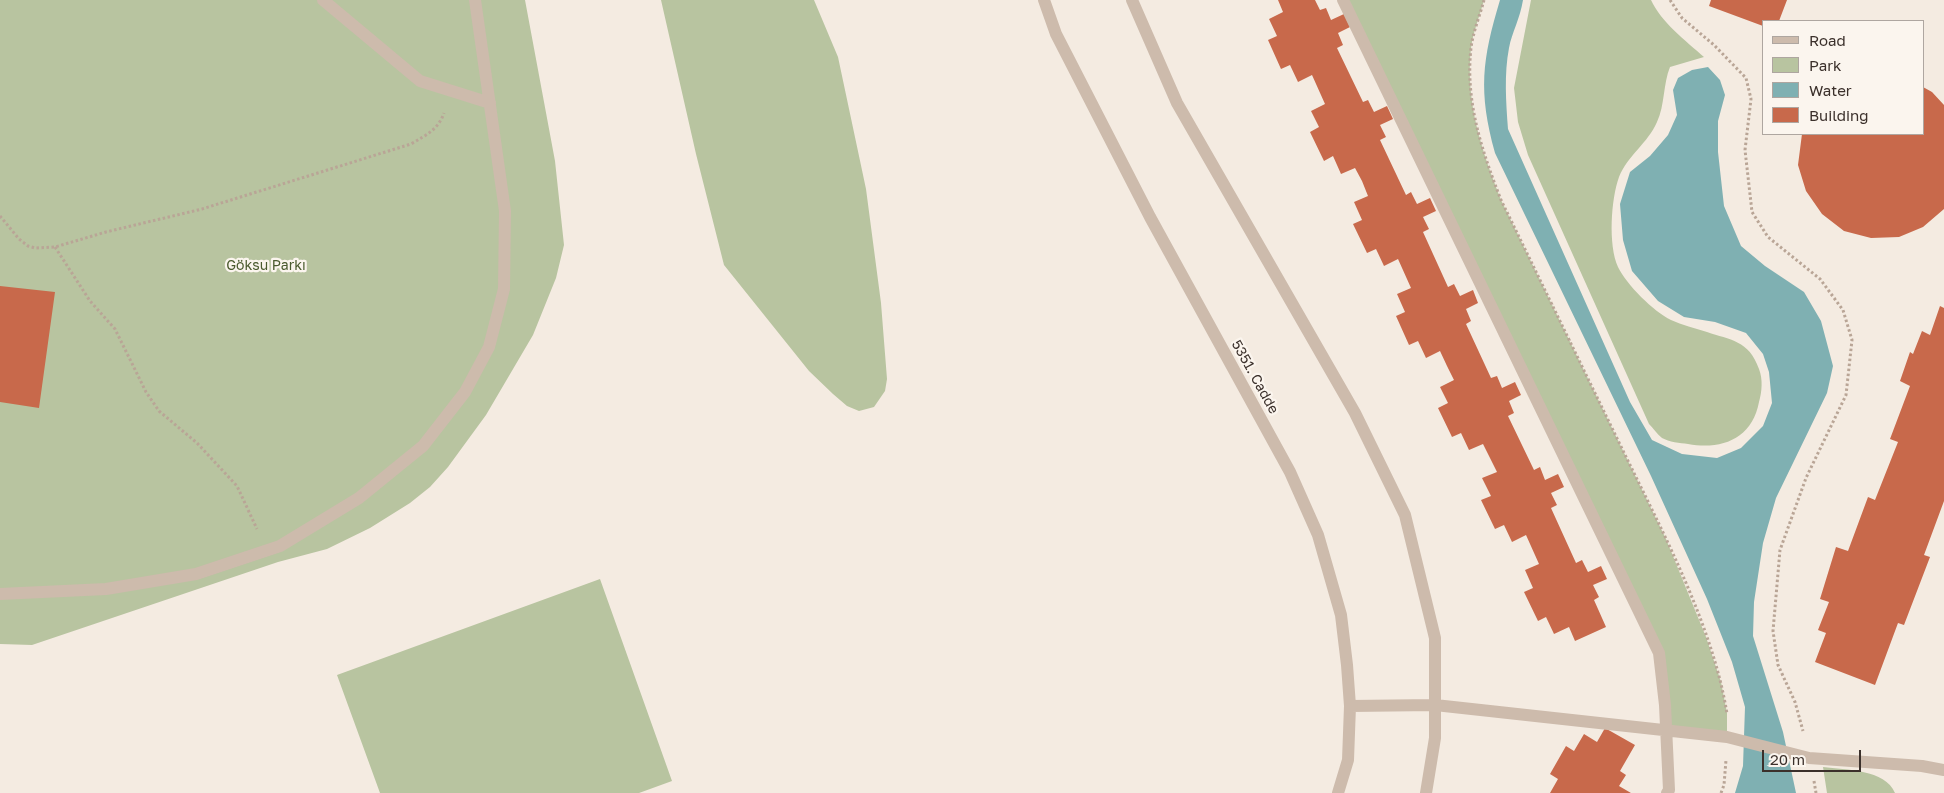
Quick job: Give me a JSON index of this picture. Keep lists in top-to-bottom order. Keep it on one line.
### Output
{"streets":{"street":["5351. Cadde"]},"parks":["Göksu Parkı"],"legend":["Road","Park","Water","Building"],"scale_bar":"20 m"}
